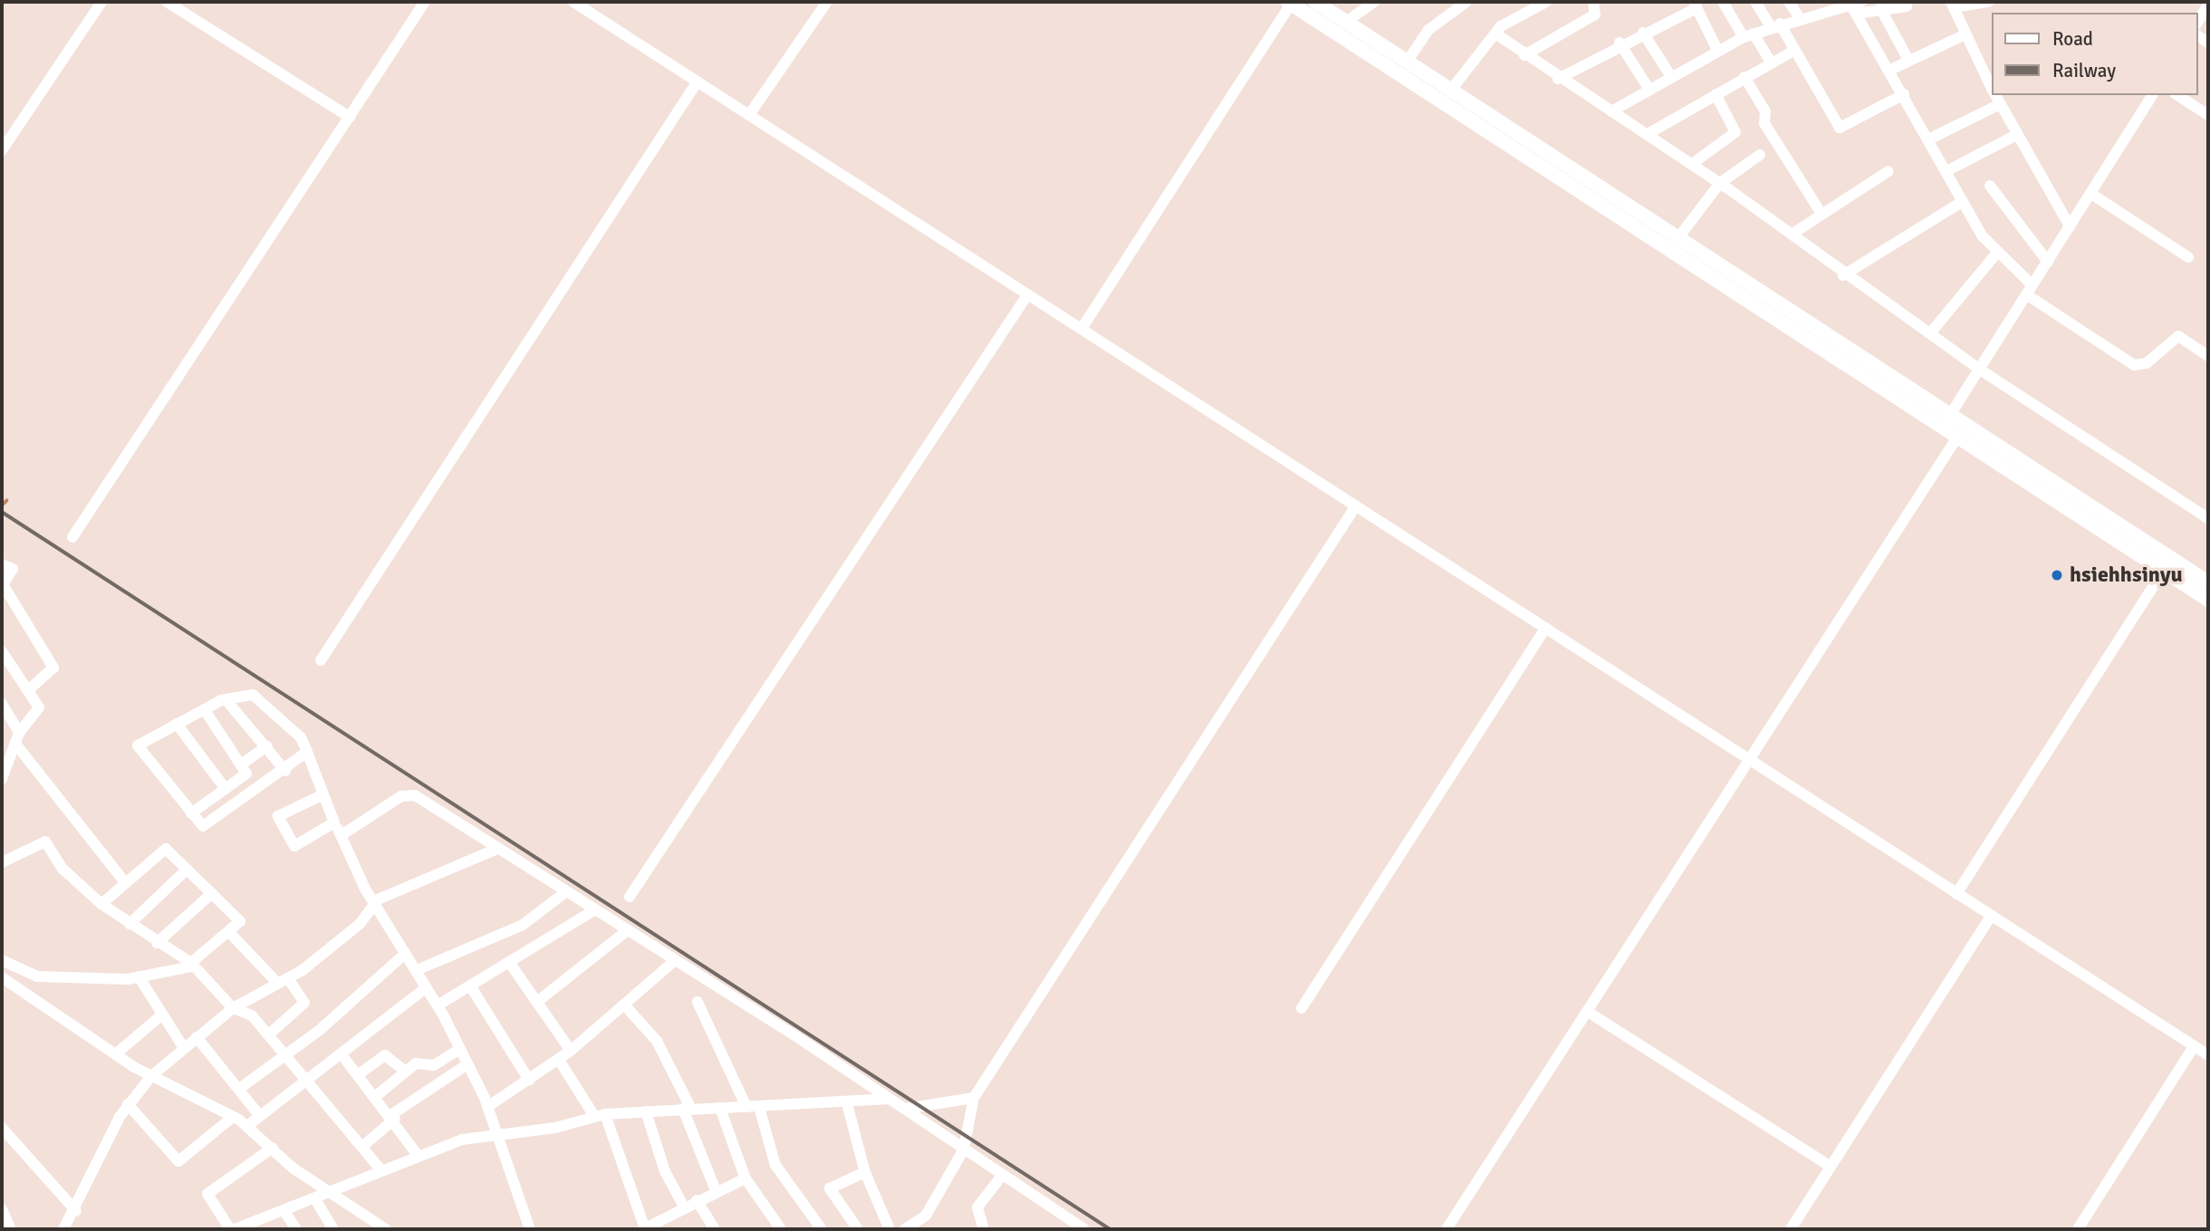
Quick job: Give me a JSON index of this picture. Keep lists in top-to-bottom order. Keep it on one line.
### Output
{"places":["hsiehhsinyu"],"legend":["Road","Railway"]}
